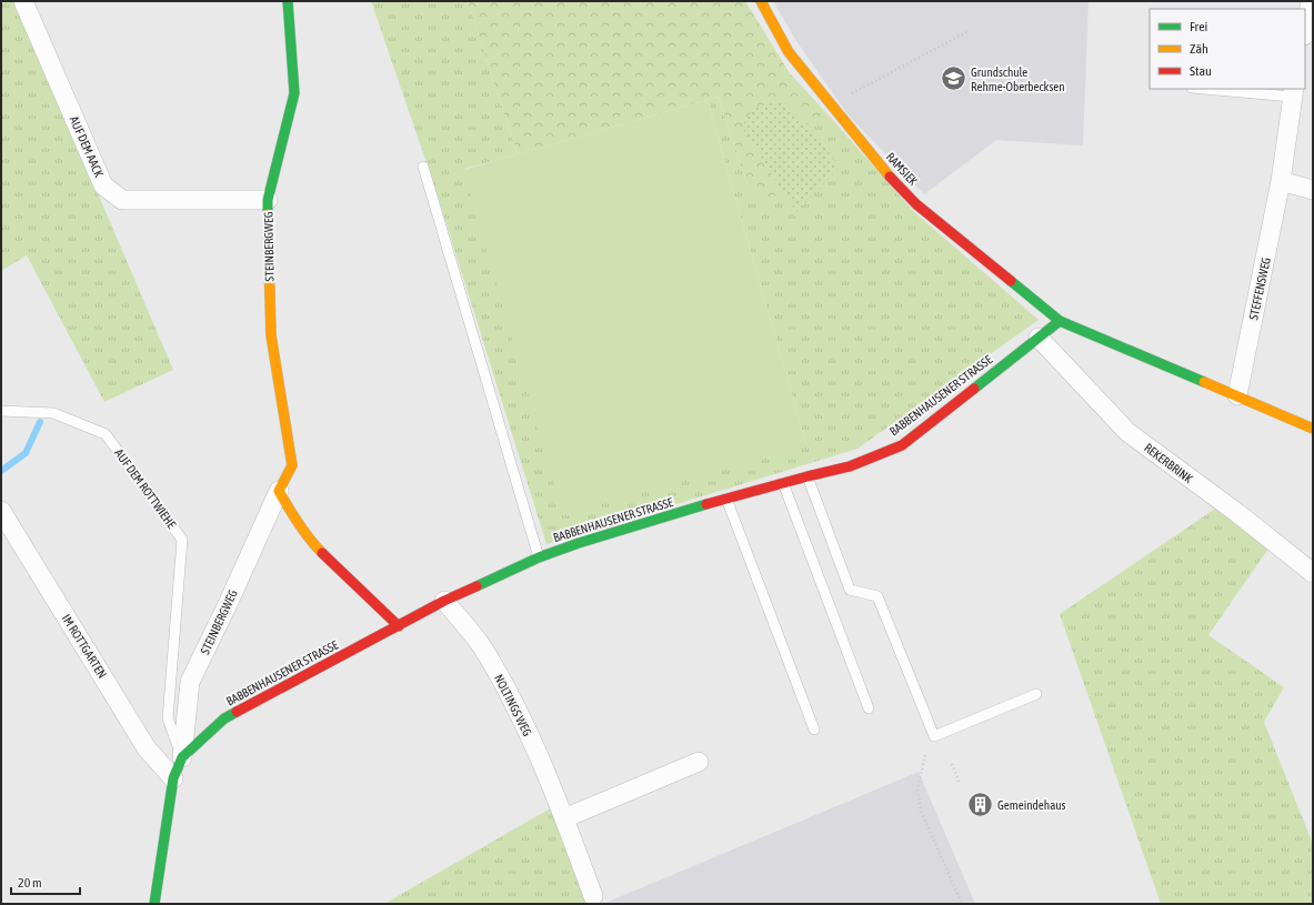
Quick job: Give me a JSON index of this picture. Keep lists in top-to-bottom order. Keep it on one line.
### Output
{"streets":{"street":["AUF DEM AACK","RAMSIEK","STEINBERGWEG","STEFFENSWEG","BABBENHAUSENER STRASSE","REKERBRINK","IM ROTTGARTEN","NOLTINGS WEG"],"lane":["AUF DEM ROTTWIEHE"]},"crossings":[["AUF DEM AACK","STEINBERGWEG"],["RAMSIEK","BABBENHAUSENER STRASSE"],["STEINBERGWEG","BABBENHAUSENER STRASSE"],["STEINBERGWEG","AUF DEM ROTTWIEHE"],["BABBENHAUSENER STRASSE","REKERBRINK"],["BABBENHAUSENER STRASSE","AUF DEM ROTTWIEHE"],["BABBENHAUSENER STRASSE","IM ROTTGARTEN"],["BABBENHAUSENER STRASSE","NOLTINGS WEG"]],"places":{"school or university":["Grundschule Rehme-Oberbecksen"],"building":["Gemeindehaus"]},"legend":["Frei","Zäh","Stau"],"scale_bar":"20 m"}
